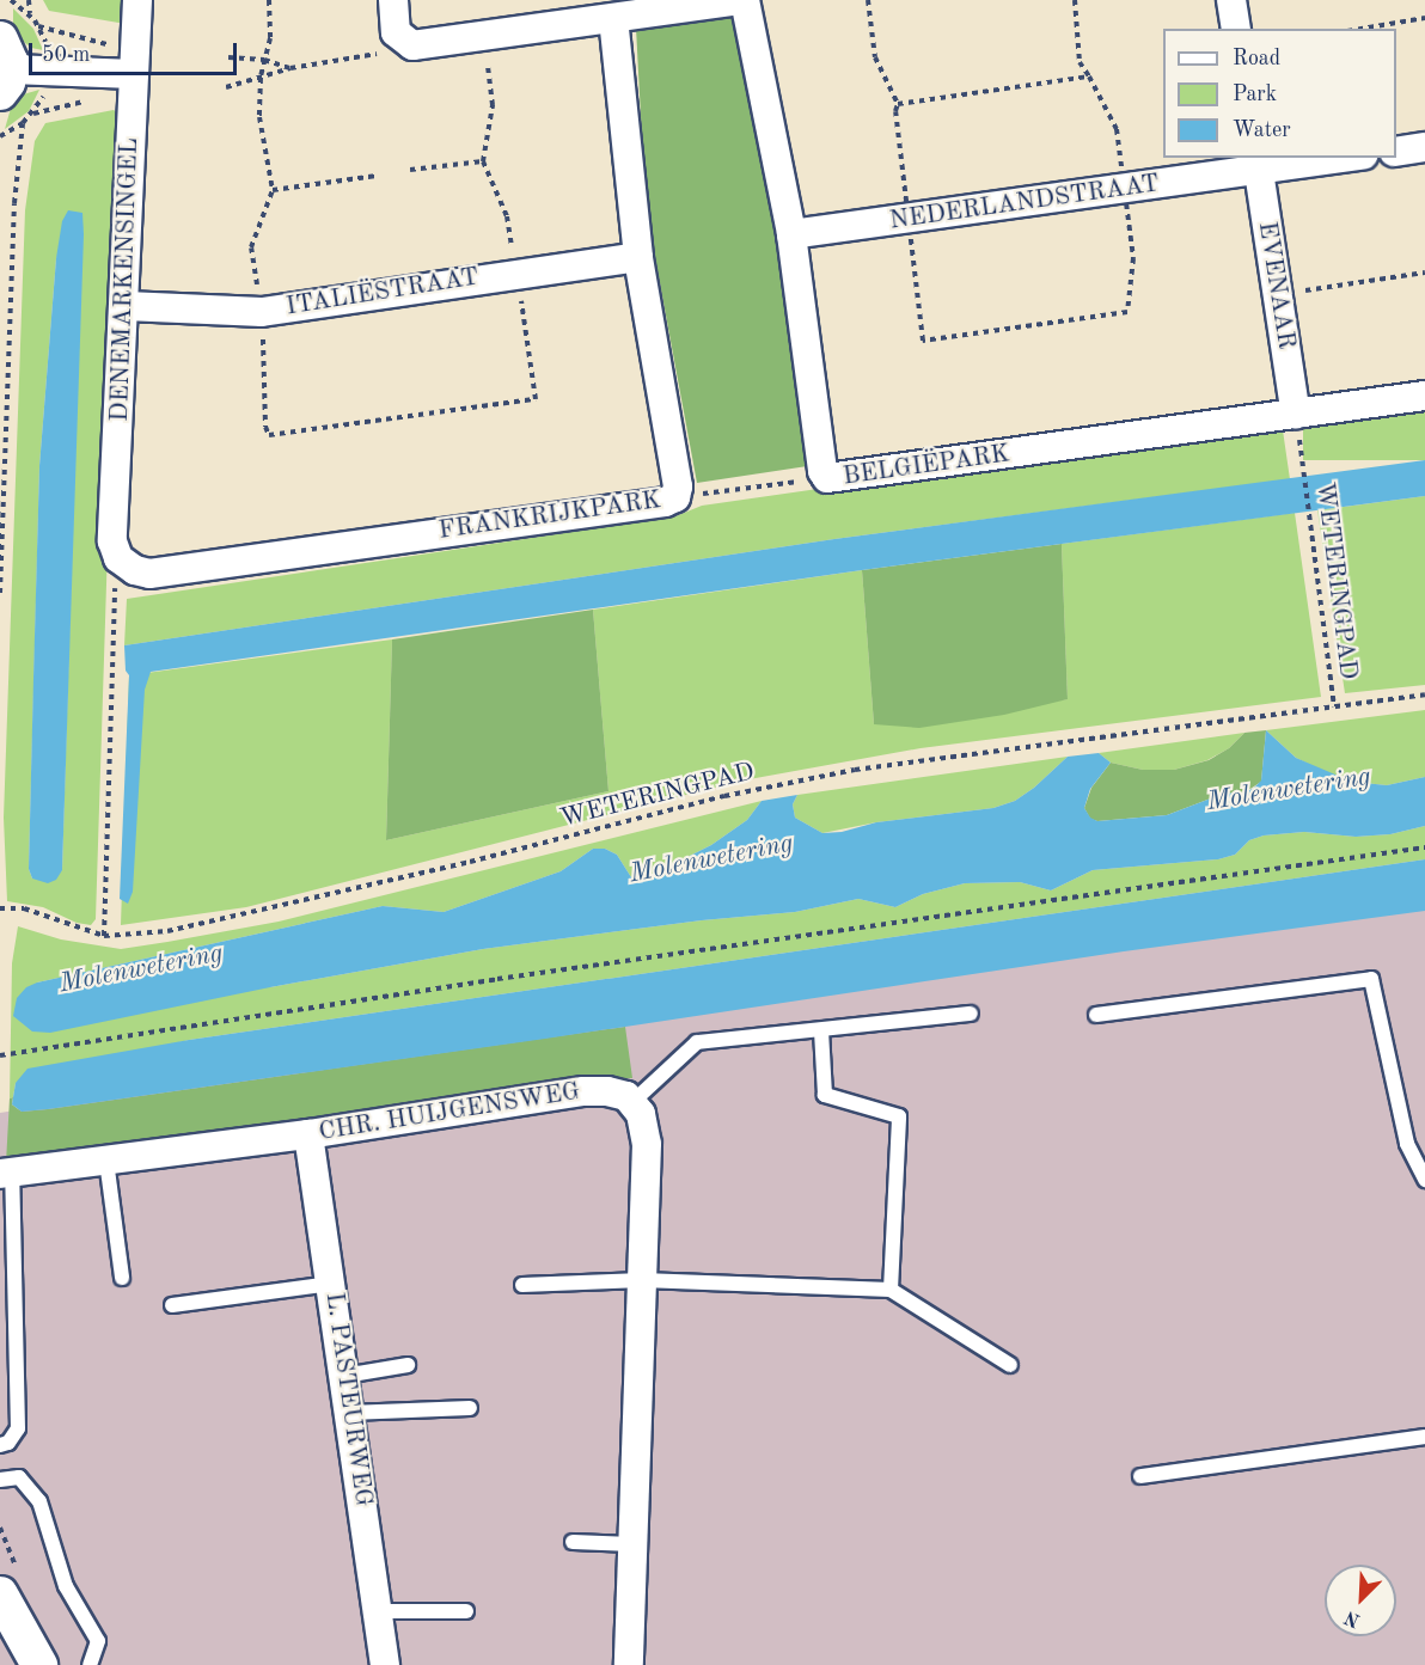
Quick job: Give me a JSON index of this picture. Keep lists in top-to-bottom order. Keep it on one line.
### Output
{"streets":{"street":["NEDERLANDSTRAAT","DENEMARKENSINGEL","EVENAAR","ITALIËSTRAAT","BELGIËPARK","FRANKRIJKPARK","CHR. HUIJGENSWEG","L. PASTEURWEG"],"path":["WETERINGPAD"]},"crossings":[["NEDERLANDSTRAAT","EVENAAR"],["NEDERLANDSTRAAT","BELGIËPARK"],["DENEMARKENSINGEL","ITALIËSTRAAT"],["DENEMARKENSINGEL","FRANKRIJKPARK"],["EVENAAR","BELGIËPARK"],["ITALIËSTRAAT","FRANKRIJKPARK"],["CHR. HUIJGENSWEG","L. PASTEURWEG"]],"water":["Molenwetering"],"legend":["Road","Park","Water"],"scale_bar":"50 m","north":"bottom left"}
